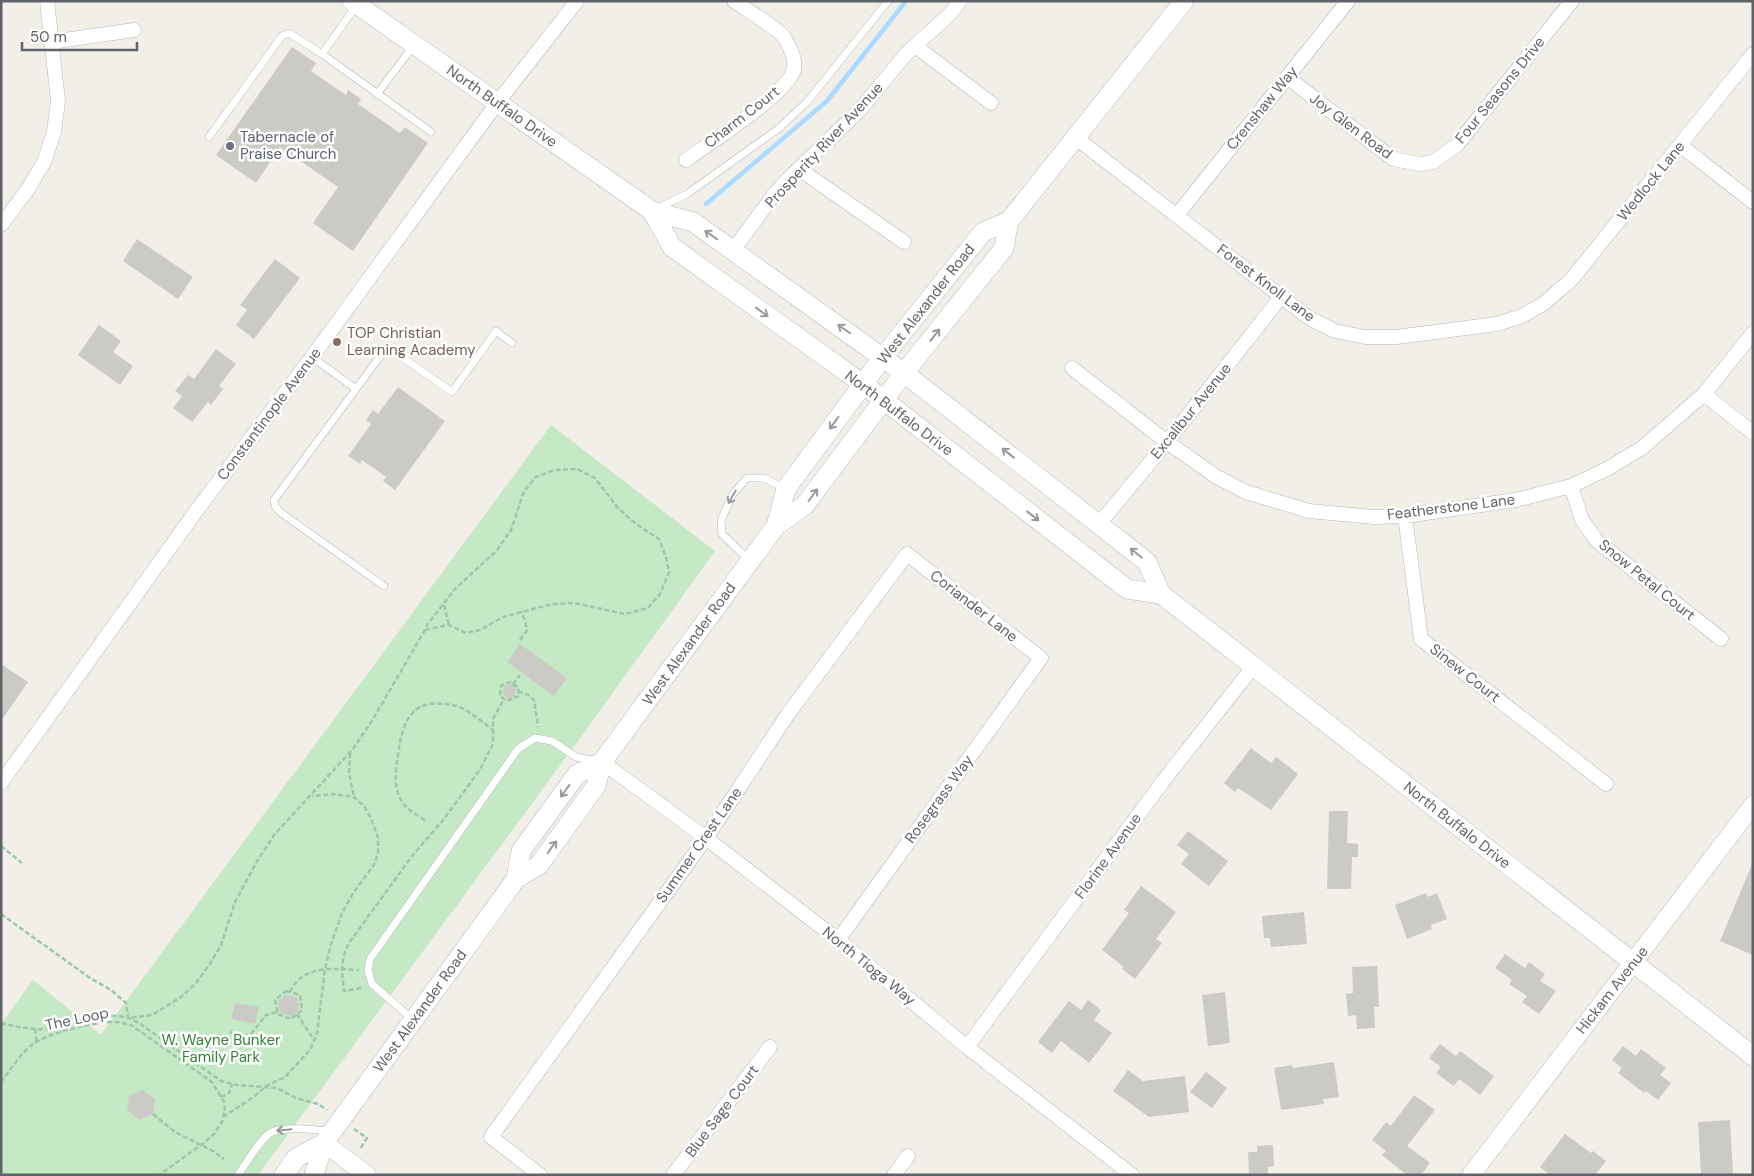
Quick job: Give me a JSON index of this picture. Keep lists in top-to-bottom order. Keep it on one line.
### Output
{"streets":{"main road":["North Buffalo Drive","West Alexander Road"],"street":["Four Seasons Drive","Crenshaw Way","Charm Court","Joy Glen Road","Prosperity River Avenue","Wedlock Lane","Forest Knoll Lane","Excalibur Avenue","Constantinople Avenue","Featherstone Lane","Snow Petal Court","Coriander Lane","Sinew Court","Rosegrass Way","Summer Crest Lane","Florine Avenue","North Tioga Way","Hickam Avenue","Blue Sage Court"],"path":["The Loop"]},"crossings":[["Four Seasons Drive","Joy Glen Road"],["North Buffalo Drive","Prosperity River Avenue"],["North Buffalo Drive","West Alexander Road"],["North Buffalo Drive","Excalibur Avenue"],["North Buffalo Drive","Constantinople Avenue"],["North Buffalo Drive","Florine Avenue"],["North Buffalo Drive","Hickam Avenue"],["Crenshaw Way","Joy Glen Road"],["Crenshaw Way","Forest Knoll Lane"],["Wedlock Lane","Forest Knoll Lane"],["Forest Knoll Lane","West Alexander Road"],["Forest Knoll Lane","Excalibur Avenue"],["West Alexander Road","North Tioga Way"],["Excalibur Avenue","Featherstone Lane"],["Featherstone Lane","Snow Petal Court"],["Featherstone Lane","Sinew Court"],["Coriander Lane","Rosegrass Way"],["Coriander Lane","Summer Crest Lane"],["Rosegrass Way","North Tioga Way"],["Summer Crest Lane","North Tioga Way"],["Florine Avenue","North Tioga Way"]],"parks":["W. Wayne Bunker Family Park"],"places":["Tabernacle of Praise Church","TOP Christian Learning Academy"],"scale_bar":"50 m"}
